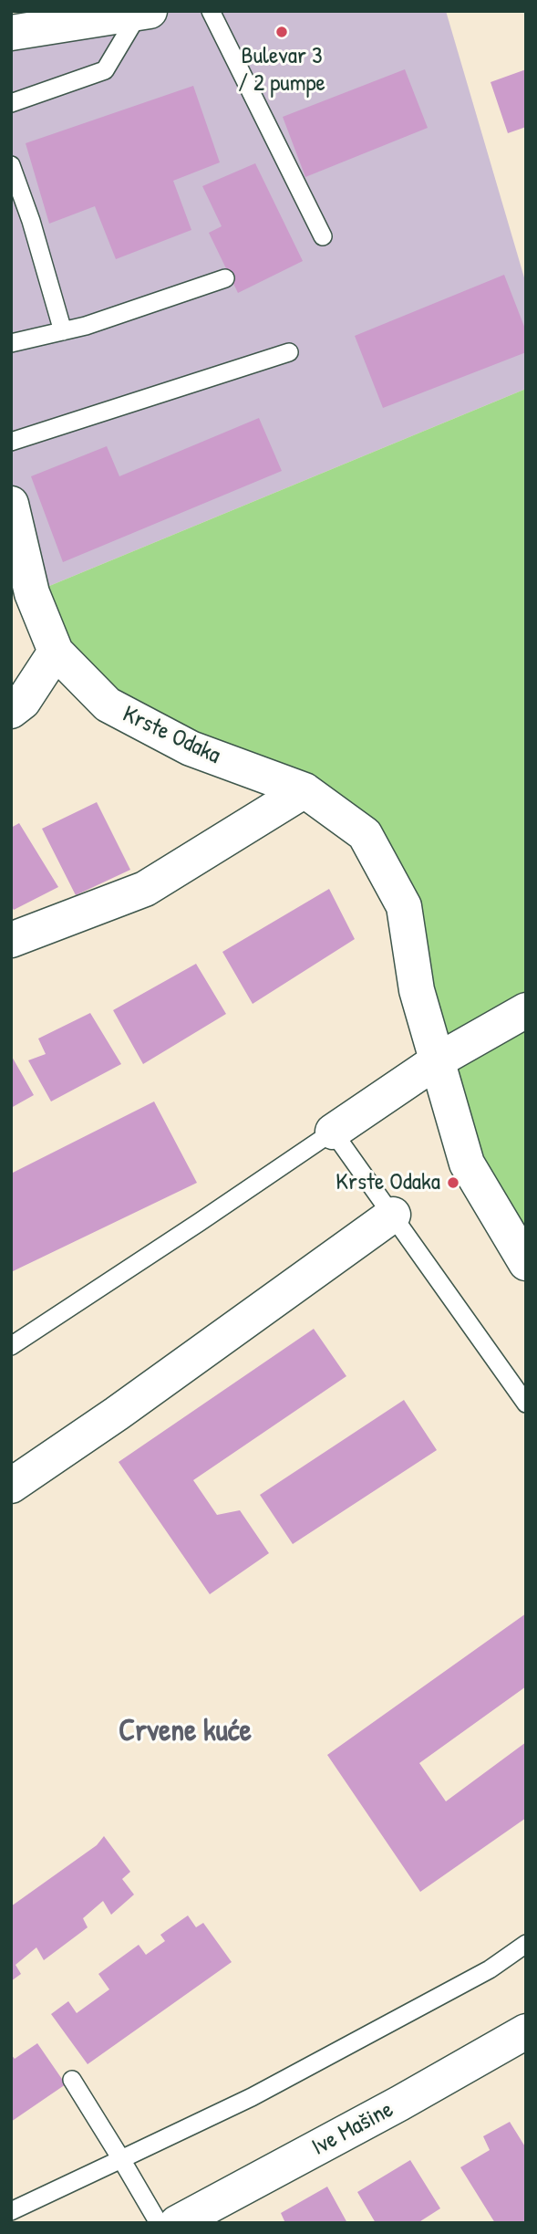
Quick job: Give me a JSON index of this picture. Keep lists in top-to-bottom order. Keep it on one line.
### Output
{"streets":{"street":["Krste Odaka","Ive Mašine"]},"districts":["Crvene kuće"],"places":["Bulevar 3 / 2 pumpe","Krste Odaka"]}
